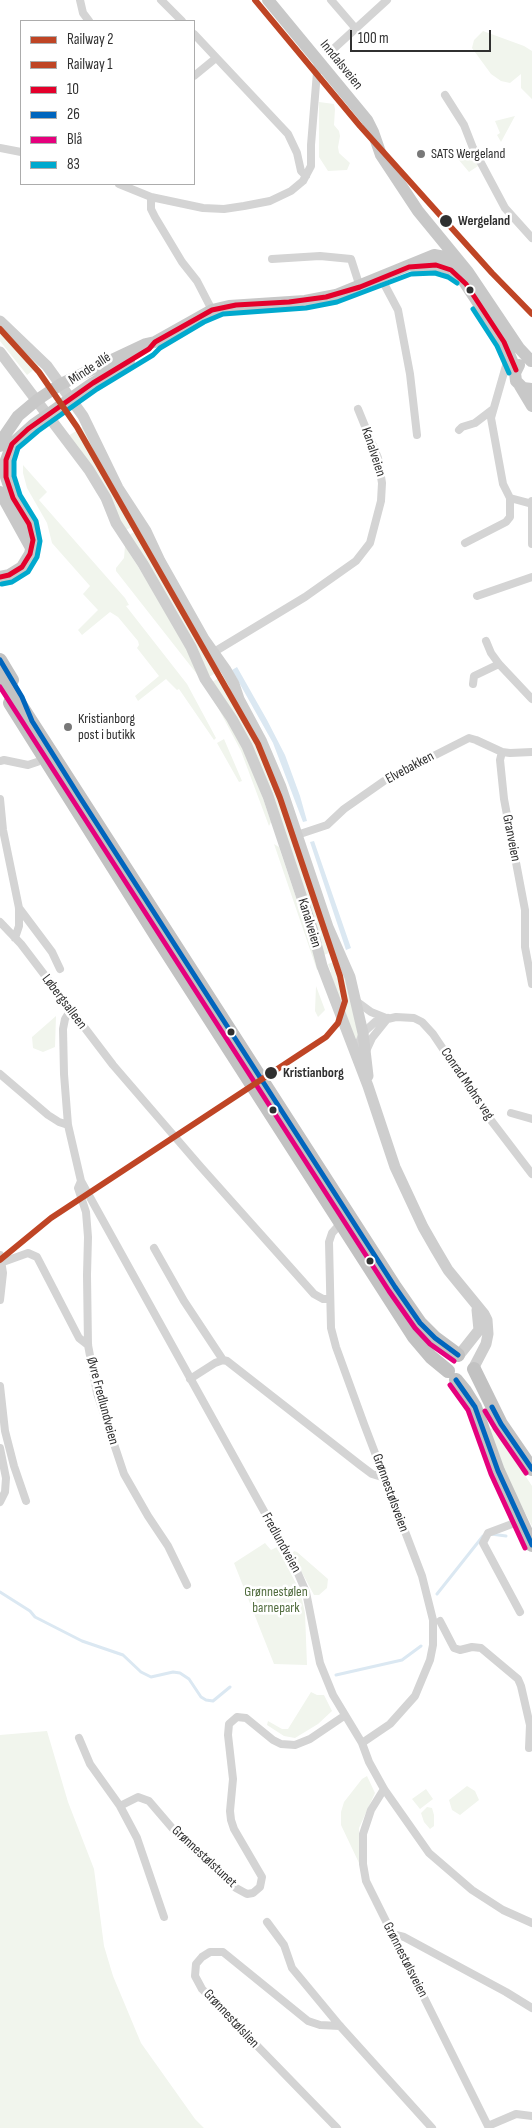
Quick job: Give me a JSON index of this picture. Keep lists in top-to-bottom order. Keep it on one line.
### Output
{"streets":{"main road":["Inndalsveien","Minde allé","Kanalveien"],"street":["Elvebakken","Granveien","Løbergsalleen","Conrad Mohrs veg","Øvre Fredlundveien","Grønnestølsveien","Fredlundveien","Grønnestølstunet","Grønnestølslien"]},"crossings":[["Inndalsveien","Minde allé"],["Minde allé","Kanalveien"],["Kanalveien","Elvebakken"],["Kanalveien","Conrad Mohrs veg"],["Elvebakken","Granveien"],["Løbergsalleen","Grønnestølsveien"],["Løbergsalleen","Fredlundveien"],["Øvre Fredlundveien","Fredlundveien"],["Grønnestølsveien","Fredlundveien"],["Fredlundveien","Grønnestølstunet"]],"parks":["Grønnestølen barnepark"],"places":["SATS Wergeland","Wergeland","Kristianborg post i butikk","Kristianborg"],"lines":["rail line 1","transit line 10","transit line 83","rail line 2","transit line 26","transit line Blå"],"legend":["Railway 2","Railway 1","10","26","Blå","83"],"scale_bar":"100 m"}
